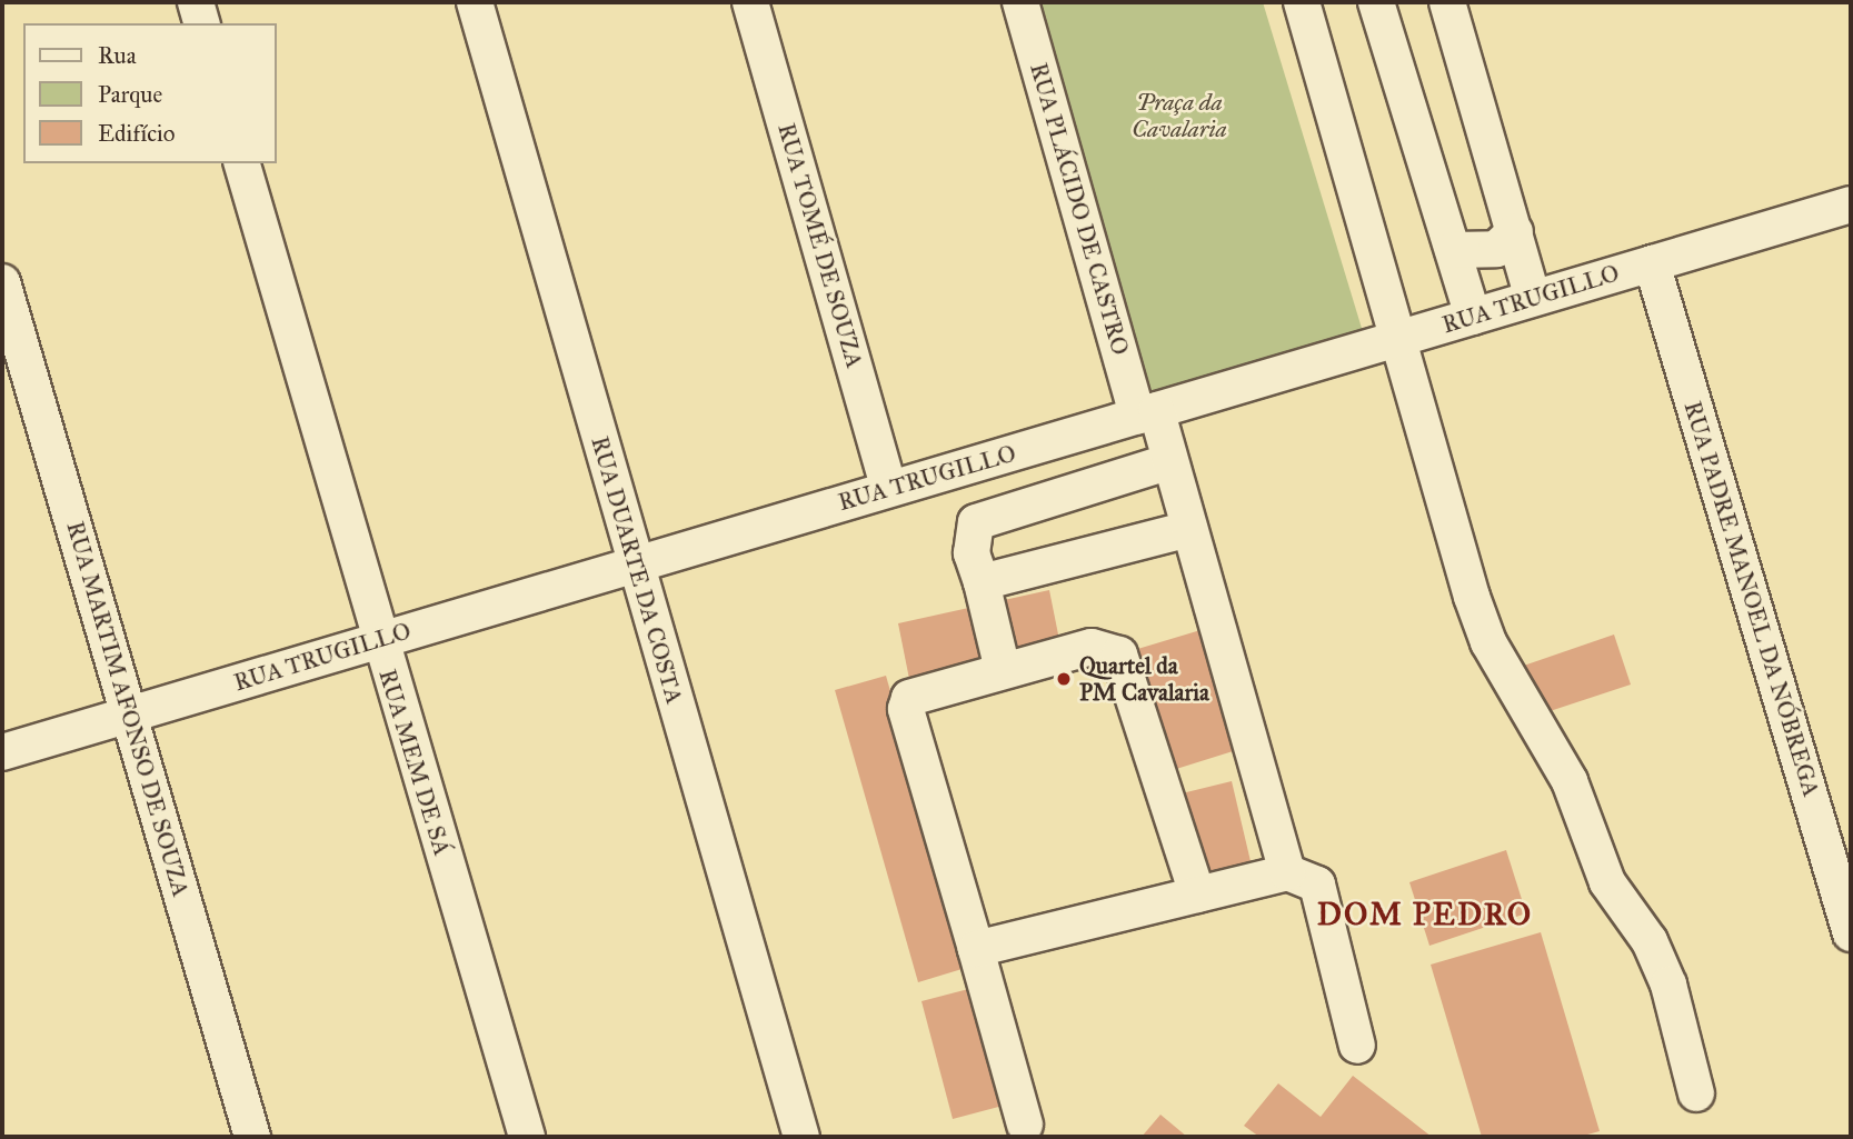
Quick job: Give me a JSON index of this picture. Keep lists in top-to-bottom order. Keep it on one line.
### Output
{"streets":{"street":["RUA PLÁCIDO DE CASTRO","RUA TOMÉ DE SOUZA","RUA TRUGILLO","RUA DUARTE DA COSTA","RUA PADRE MANOEL DA NÓBREGA","RUA MARTIM AFONSO DE SOUZA","RUA MEM DE SÁ"]},"crossings":[["RUA PLÁCIDO DE CASTRO","RUA TRUGILLO"],["RUA TOMÉ DE SOUZA","RUA TRUGILLO"],["RUA TRUGILLO","RUA DUARTE DA COSTA"],["RUA TRUGILLO","RUA PADRE MANOEL DA NÓBREGA"],["RUA TRUGILLO","RUA MARTIM AFONSO DE SOUZA"],["RUA TRUGILLO","RUA MEM DE SÁ"]],"districts":["DOM PEDRO"],"parks":["Praça da Cavalaria"],"places":["Quartel da PM Cavalaria"],"legend":["Rua","Parque","Edifício"]}
